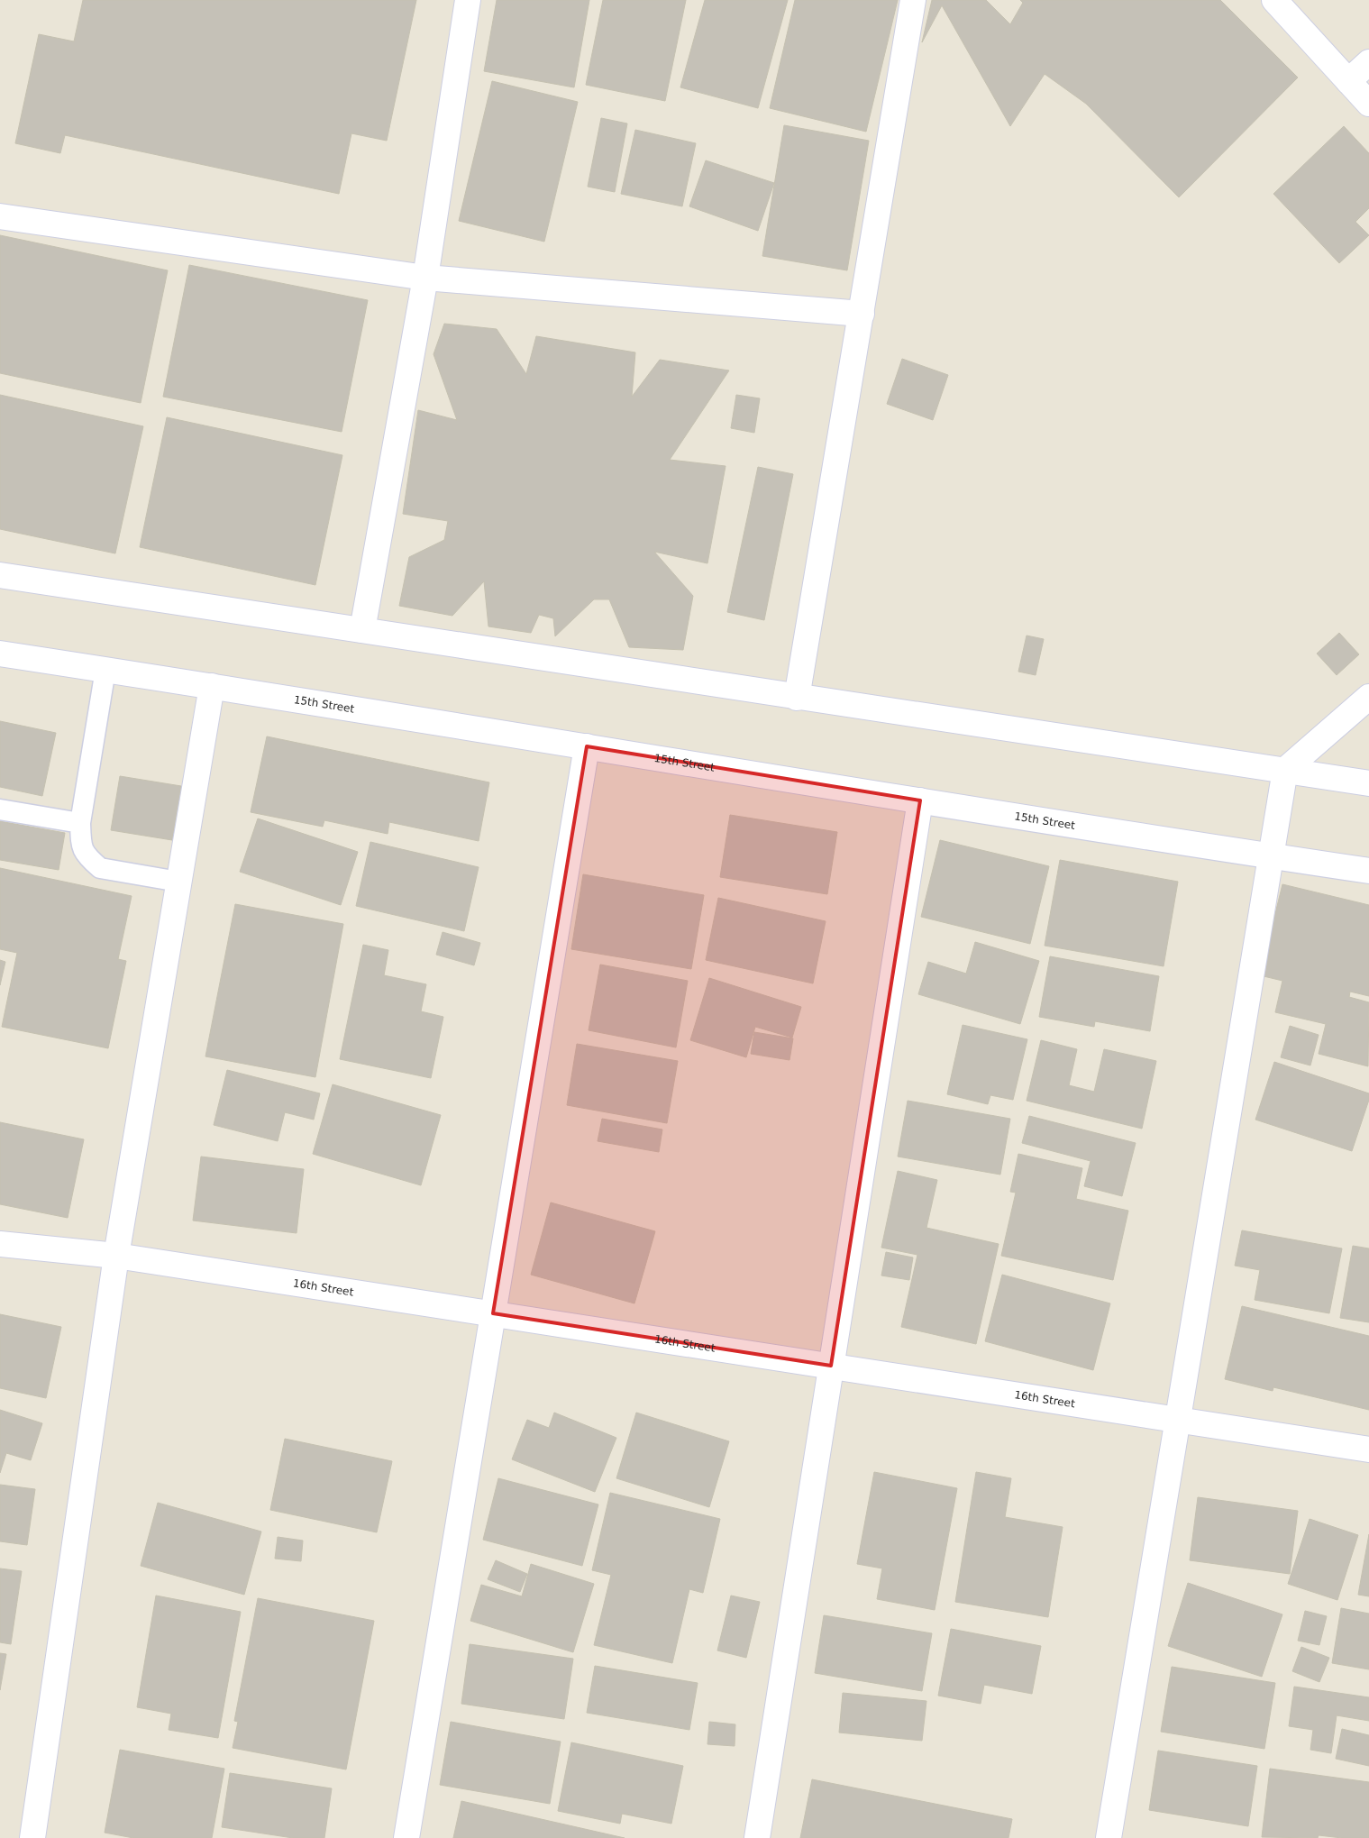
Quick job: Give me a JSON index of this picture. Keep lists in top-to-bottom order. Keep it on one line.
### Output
{"streets":{"street":["15th Street","16th Street"]}}
